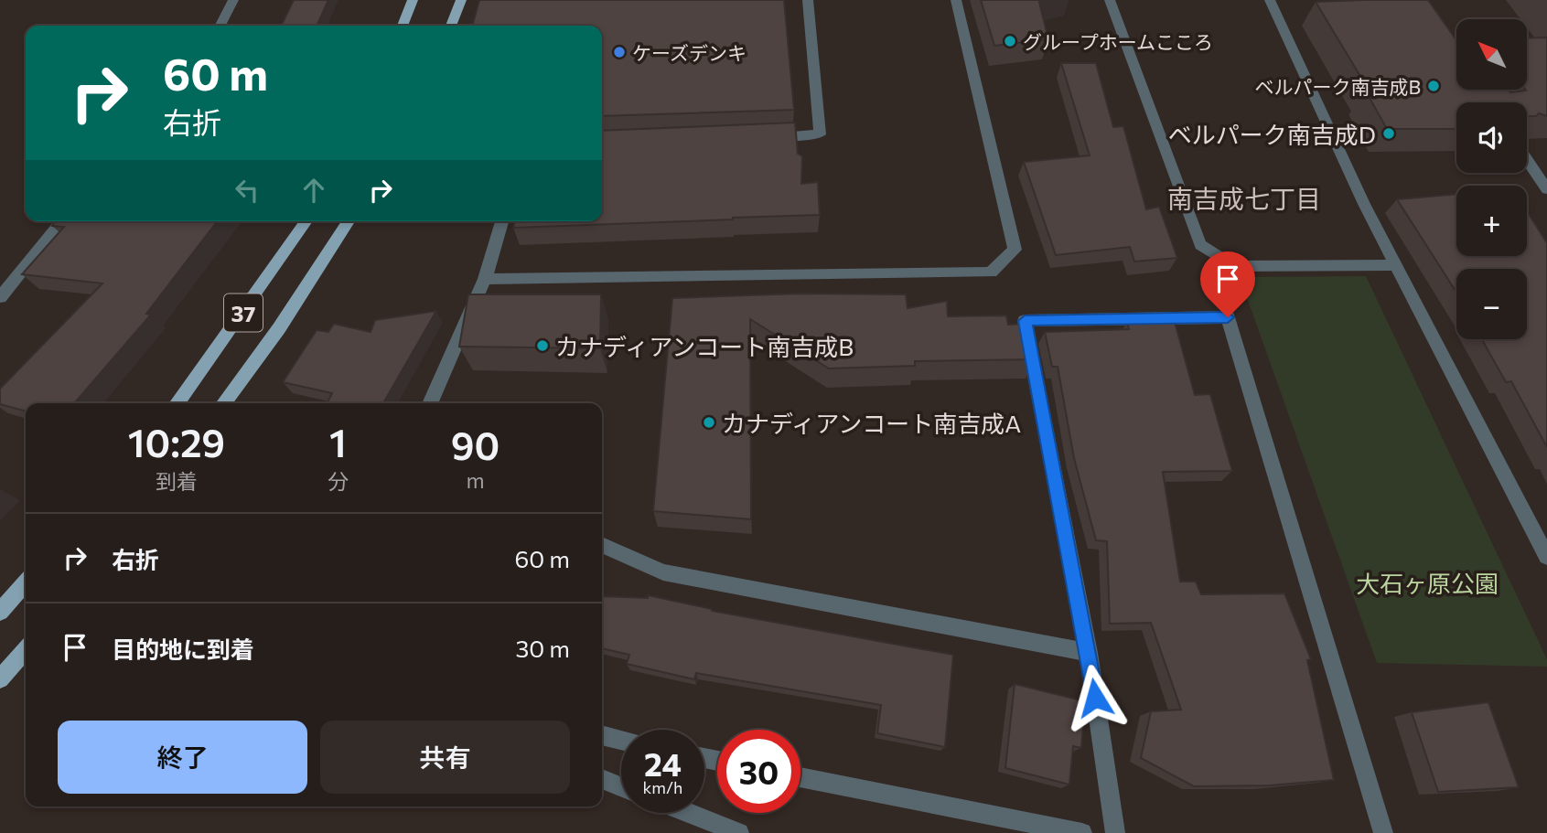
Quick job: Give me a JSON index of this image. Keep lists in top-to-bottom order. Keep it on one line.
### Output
{"streets":{"main road":["37"]},"districts":["南吉成七丁目"],"parks":["大石ヶ原公園"],"places":["グループホームこころ","ケーズデンキ","ベルパーク南吉成B","ベルパーク南吉成D","カナディアンコート南吉成B","カナディアンコート南吉成A"],"north":"top left","page":{"map_buttons":["+","−"],"turn":["60 m","右折"],"eta":["10:29","到着","1","分","90","m"],"list":[{"name":"右折","value":"60 m"},{"name":"目的地に到着","value":"30 m"}],"buttons":["終了","共有"],"speed":"24 km/h","limit":"30"}}
